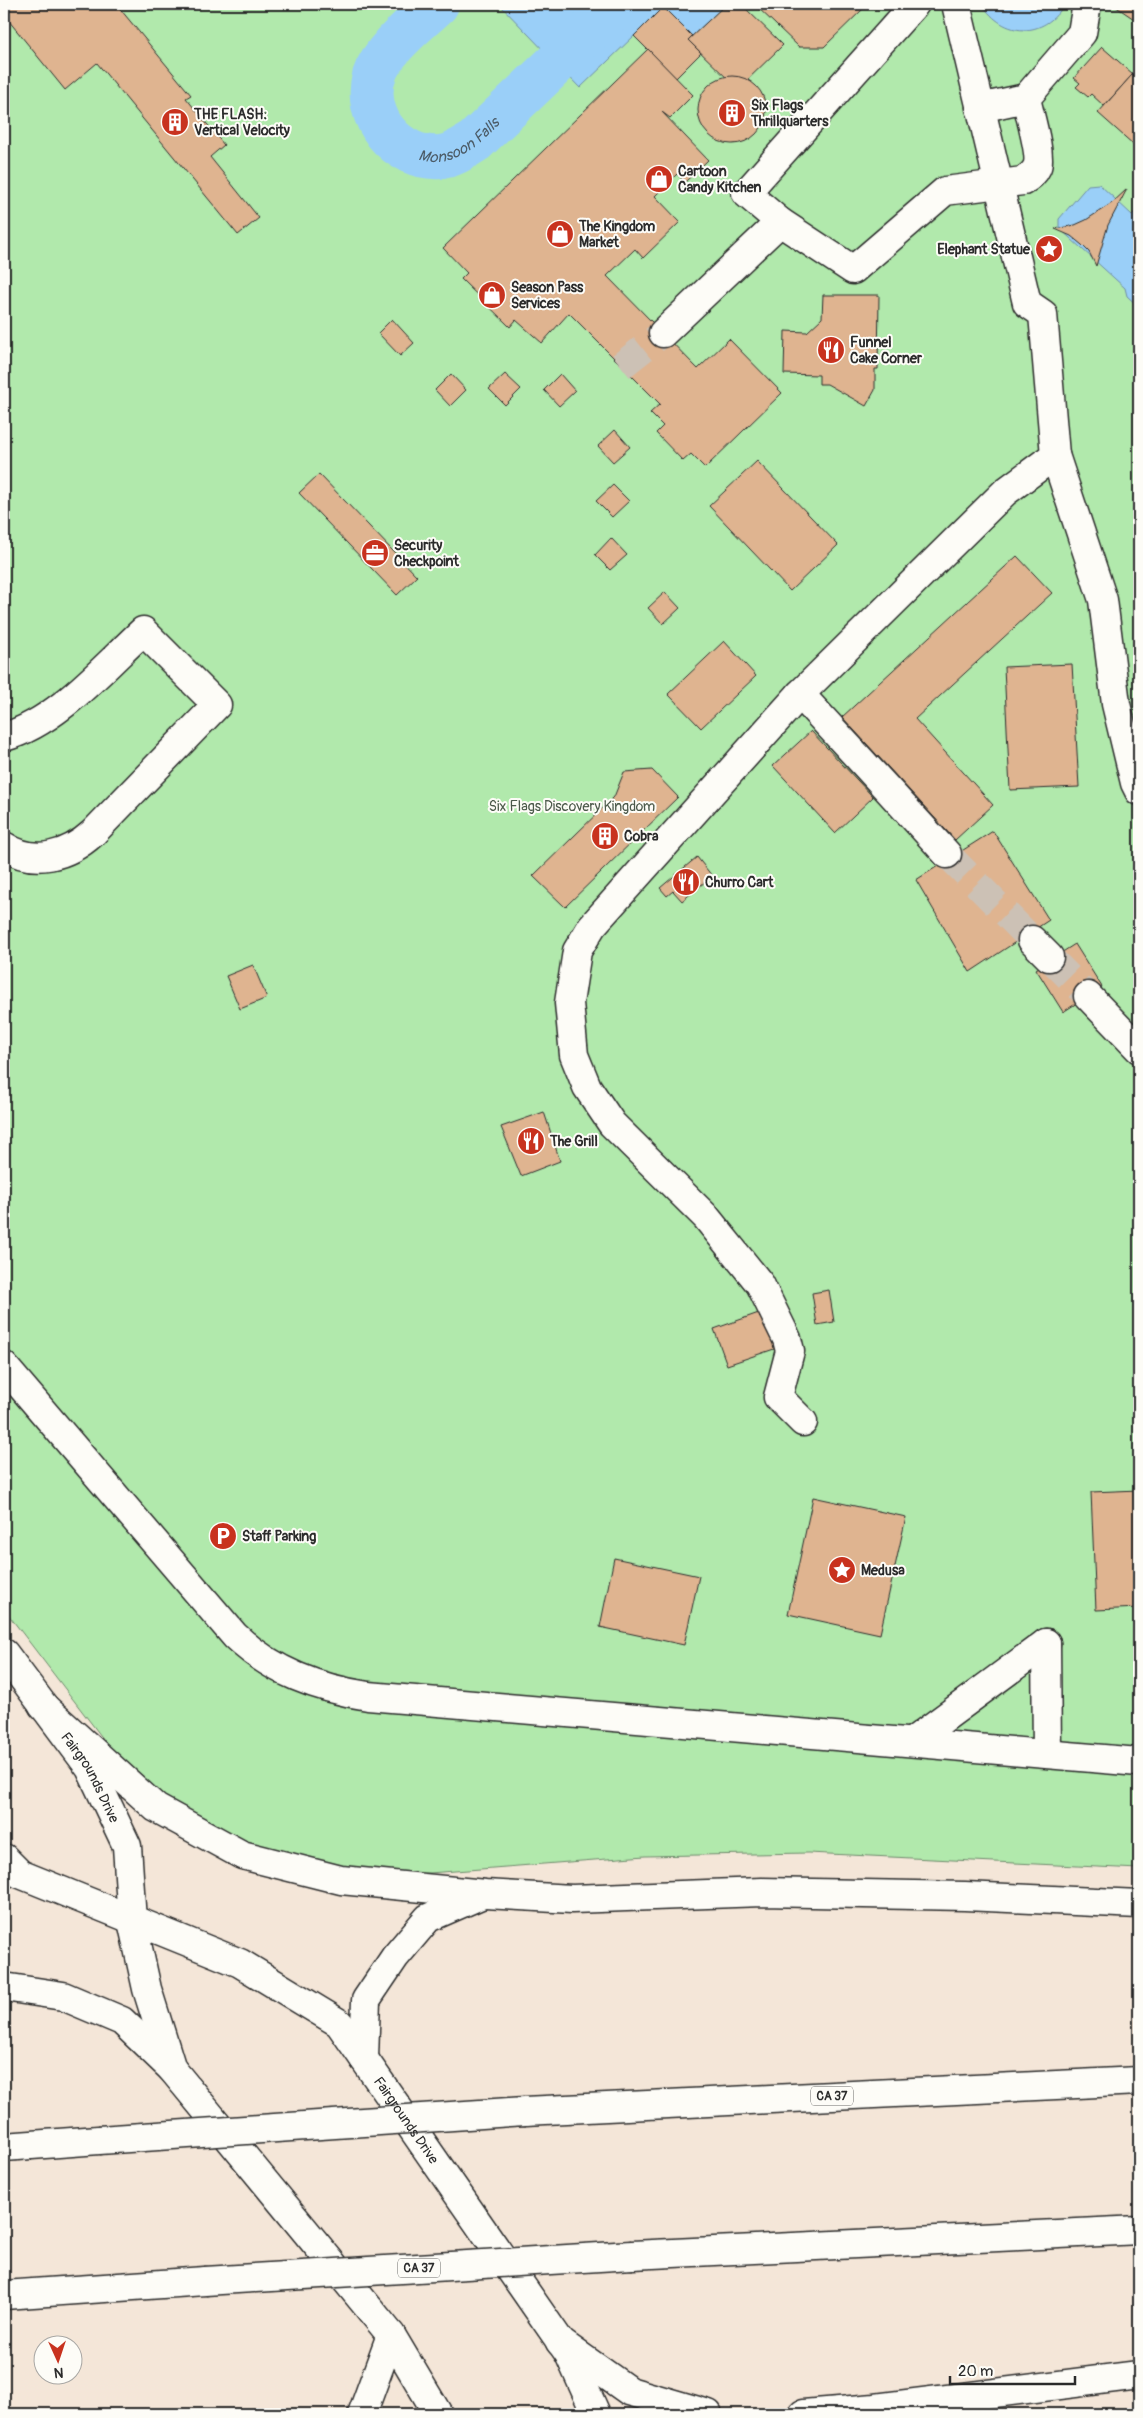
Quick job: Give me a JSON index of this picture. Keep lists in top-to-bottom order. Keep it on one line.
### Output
{"streets":{"main road":["Fairgrounds Drive","CA 37"]},"water":["Monsoon Falls"],"parks":["Six Flags Discovery Kingdom"],"places":{"building":["Six Flags Thrillquarters","THE FLASH: Vertical Velocity","Cobra"],"shop":["Cartoon Candy Kitchen","The Kingdom Market","Season Pass Services"],"place":["Elephant Statue","Medusa"],"restaurant":["Funnel Cake Corner","Churro Cart","The Grill"],"office":["Security Checkpoint"],"parking":["Staff Parking"]},"scale_bar":"20 m","north":"bottom"}
